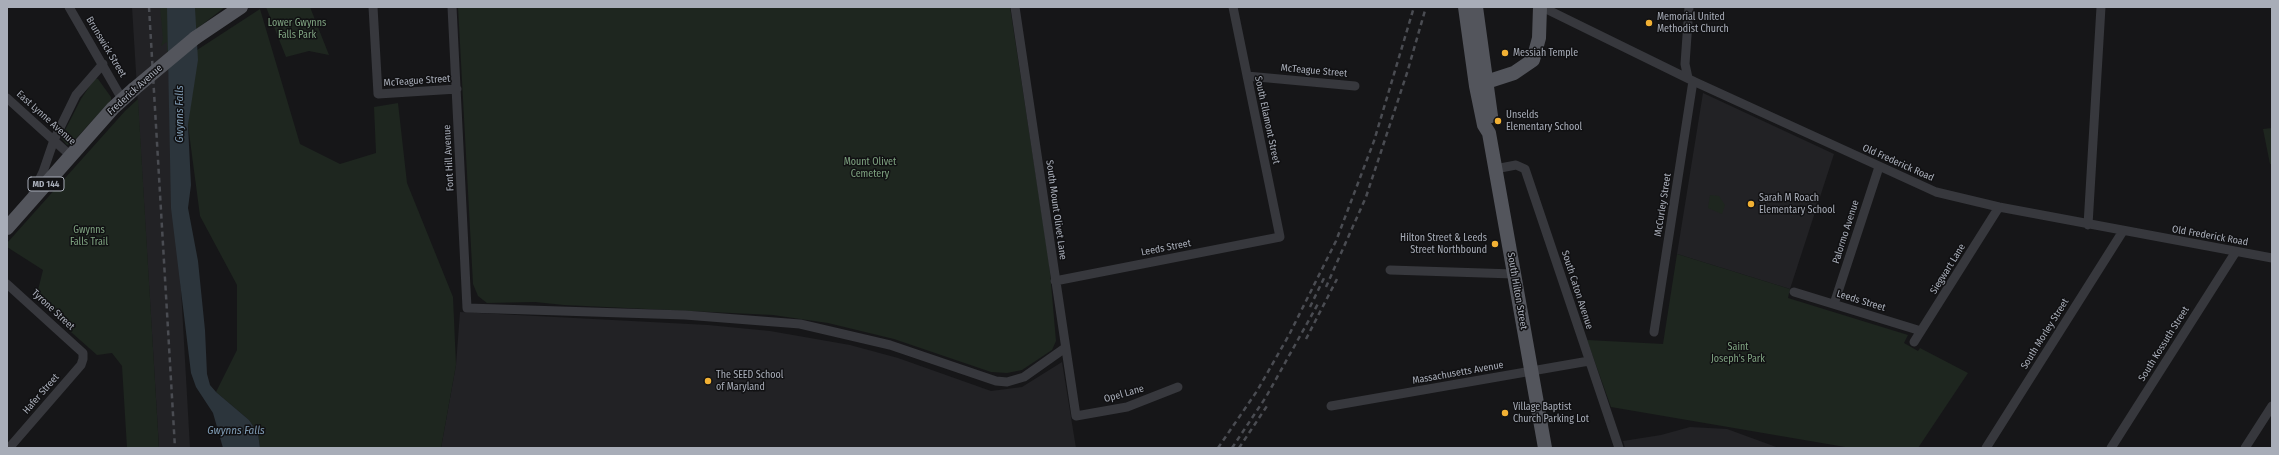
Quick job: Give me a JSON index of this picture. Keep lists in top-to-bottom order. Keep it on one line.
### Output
{"streets":{"main road":["Frederick Avenue","MD 144","South Hilton Street"],"street":["Brunswick Street","McTeague Street","East Lynne Avenue","South Ellamont Street","Font Hill Avenue","Old Frederick Road","McCurley Street","South Mount Olivet Lane","Palormo Avenue","Leeds Street","Siegwart Lane","South Caton Avenue","Tyrone Street","South Morley Street","South Kossuth Street","Massachusetts Avenue","Hafer Street","Opel Lane"]},"crossings":[["Brunswick Street","Frederick Avenue"],["McTeague Street","South Ellamont Street"],["McTeague Street","Font Hill Avenue"],["Frederick Avenue","East Lynne Avenue"],["South Ellamont Street","Leeds Street"],["Font Hill Avenue","South Mount Olivet Lane"],["Old Frederick Road","McCurley Street"],["Old Frederick Road","Palormo Avenue"],["Old Frederick Road","Siegwart Lane"],["Old Frederick Road","South Morley Street"],["Old Frederick Road","South Kossuth Street"],["South Mount Olivet Lane","Leeds Street"],["South Mount Olivet Lane","Opel Lane"],["Palormo Avenue","Leeds Street"],["Leeds Street","Siegwart Lane"],["South Caton Avenue","South Hilton Street"],["South Caton Avenue","Massachusetts Avenue"],["South Hilton Street","Massachusetts Avenue"],["Tyrone Street","Hafer Street"]],"water":["Gwynns Falls"],"parks":["Lower Gwynns Falls Park","Mount Olivet Cemetery","Gwynns Falls Trail","Saint Joseph's Park"],"places":["Memorial United Methodist Church","Messiah Temple","Unselds Elementary School","Sarah M Roach Elementary School","Hilton Street & Leeds Street Northbound","The SEED School of Maryland","Village Baptist Church Parking Lot"]}
